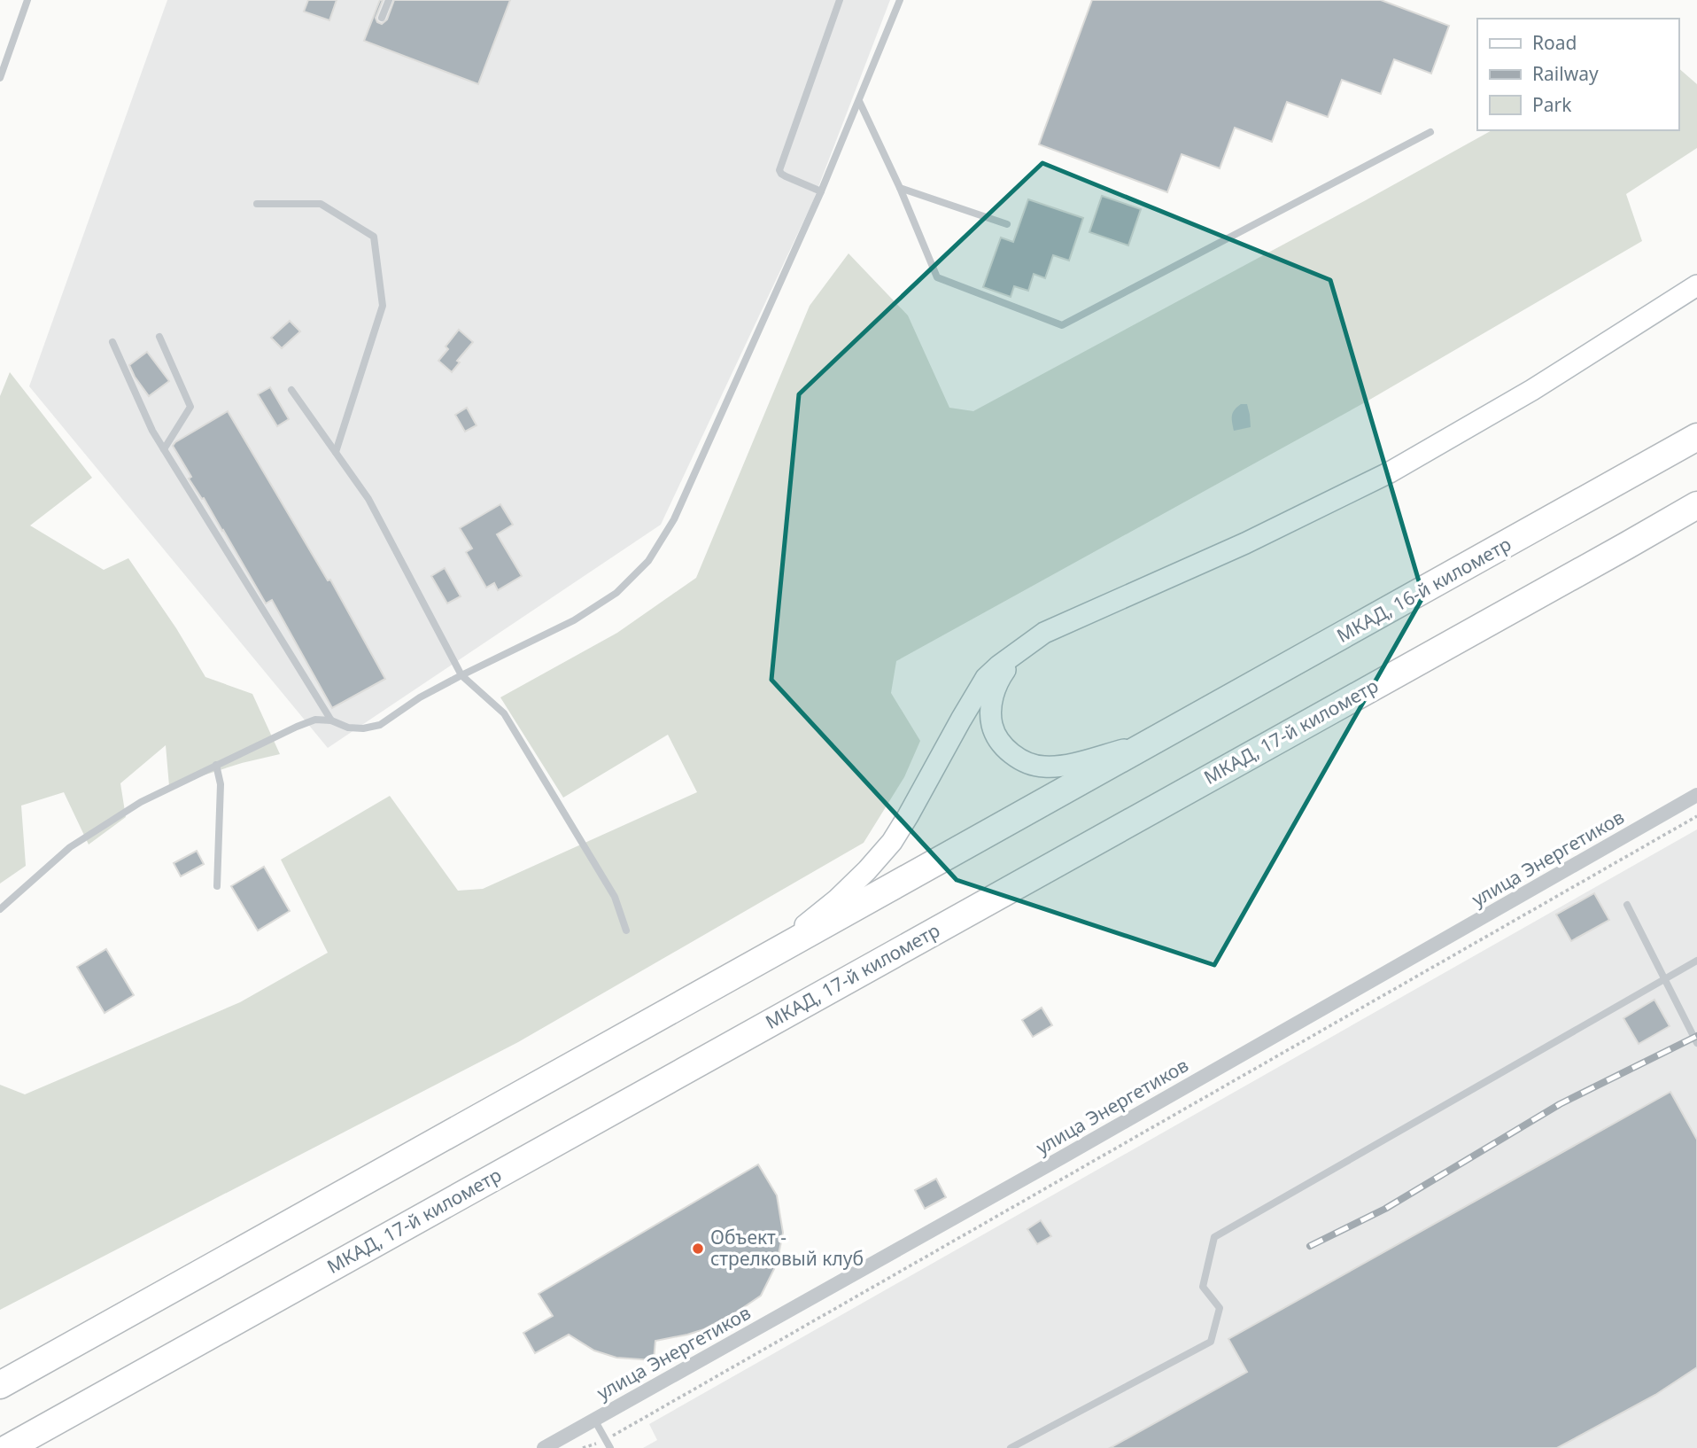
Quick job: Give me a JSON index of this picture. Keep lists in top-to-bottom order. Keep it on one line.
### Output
{"streets":{"highway":["МКАД, 16-й километр","МКАД, 17-й километр"],"street":["улица Энергетиков"]},"places":["Объект - стрелковый клуб"],"legend":["Road","Railway","Park"]}
